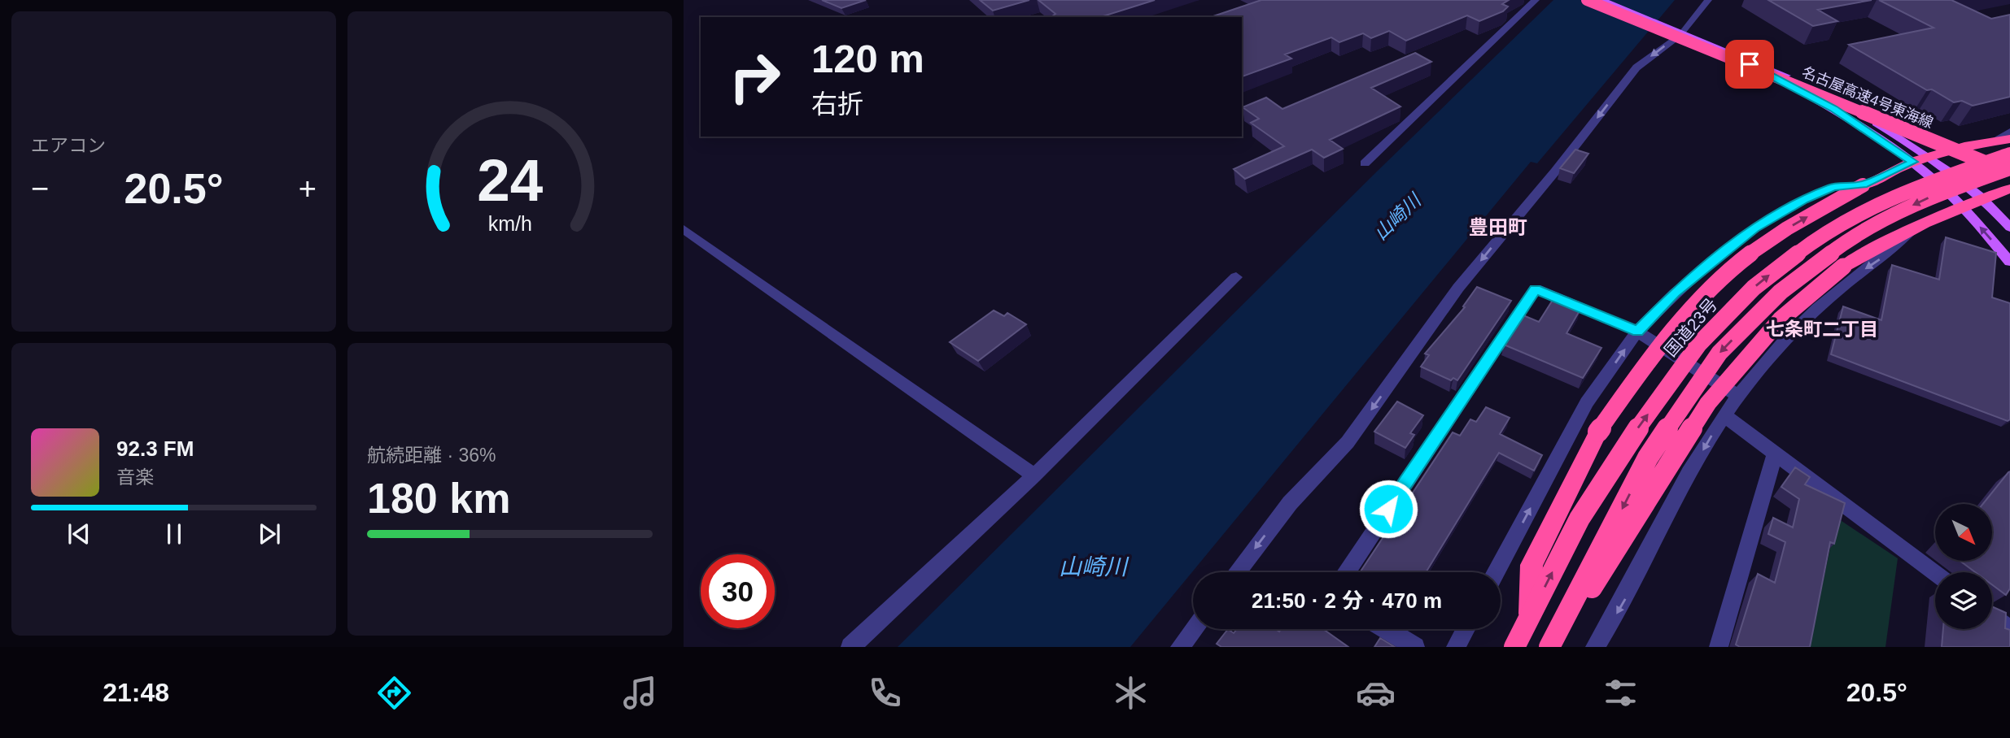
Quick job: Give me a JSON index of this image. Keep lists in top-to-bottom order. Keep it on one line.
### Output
{"streets":{"highway":["名古屋高速4号東海線","国道23号"]},"districts":["豊田町","七条町二丁目"],"water":["山崎川"],"north":"bottom right","page":{"tile":["エアコン",["航続距離 · 36%","180 km"]],"turn":["120 m","右折"],"heat":["−","20.5°","+"],"song":["92.3 FM","音楽"],"limit":"30","trip":"21:50 · 2 分 · 470 m","tabs":["21:48","20.5°"],"gauge":["24","km/h"]}}
